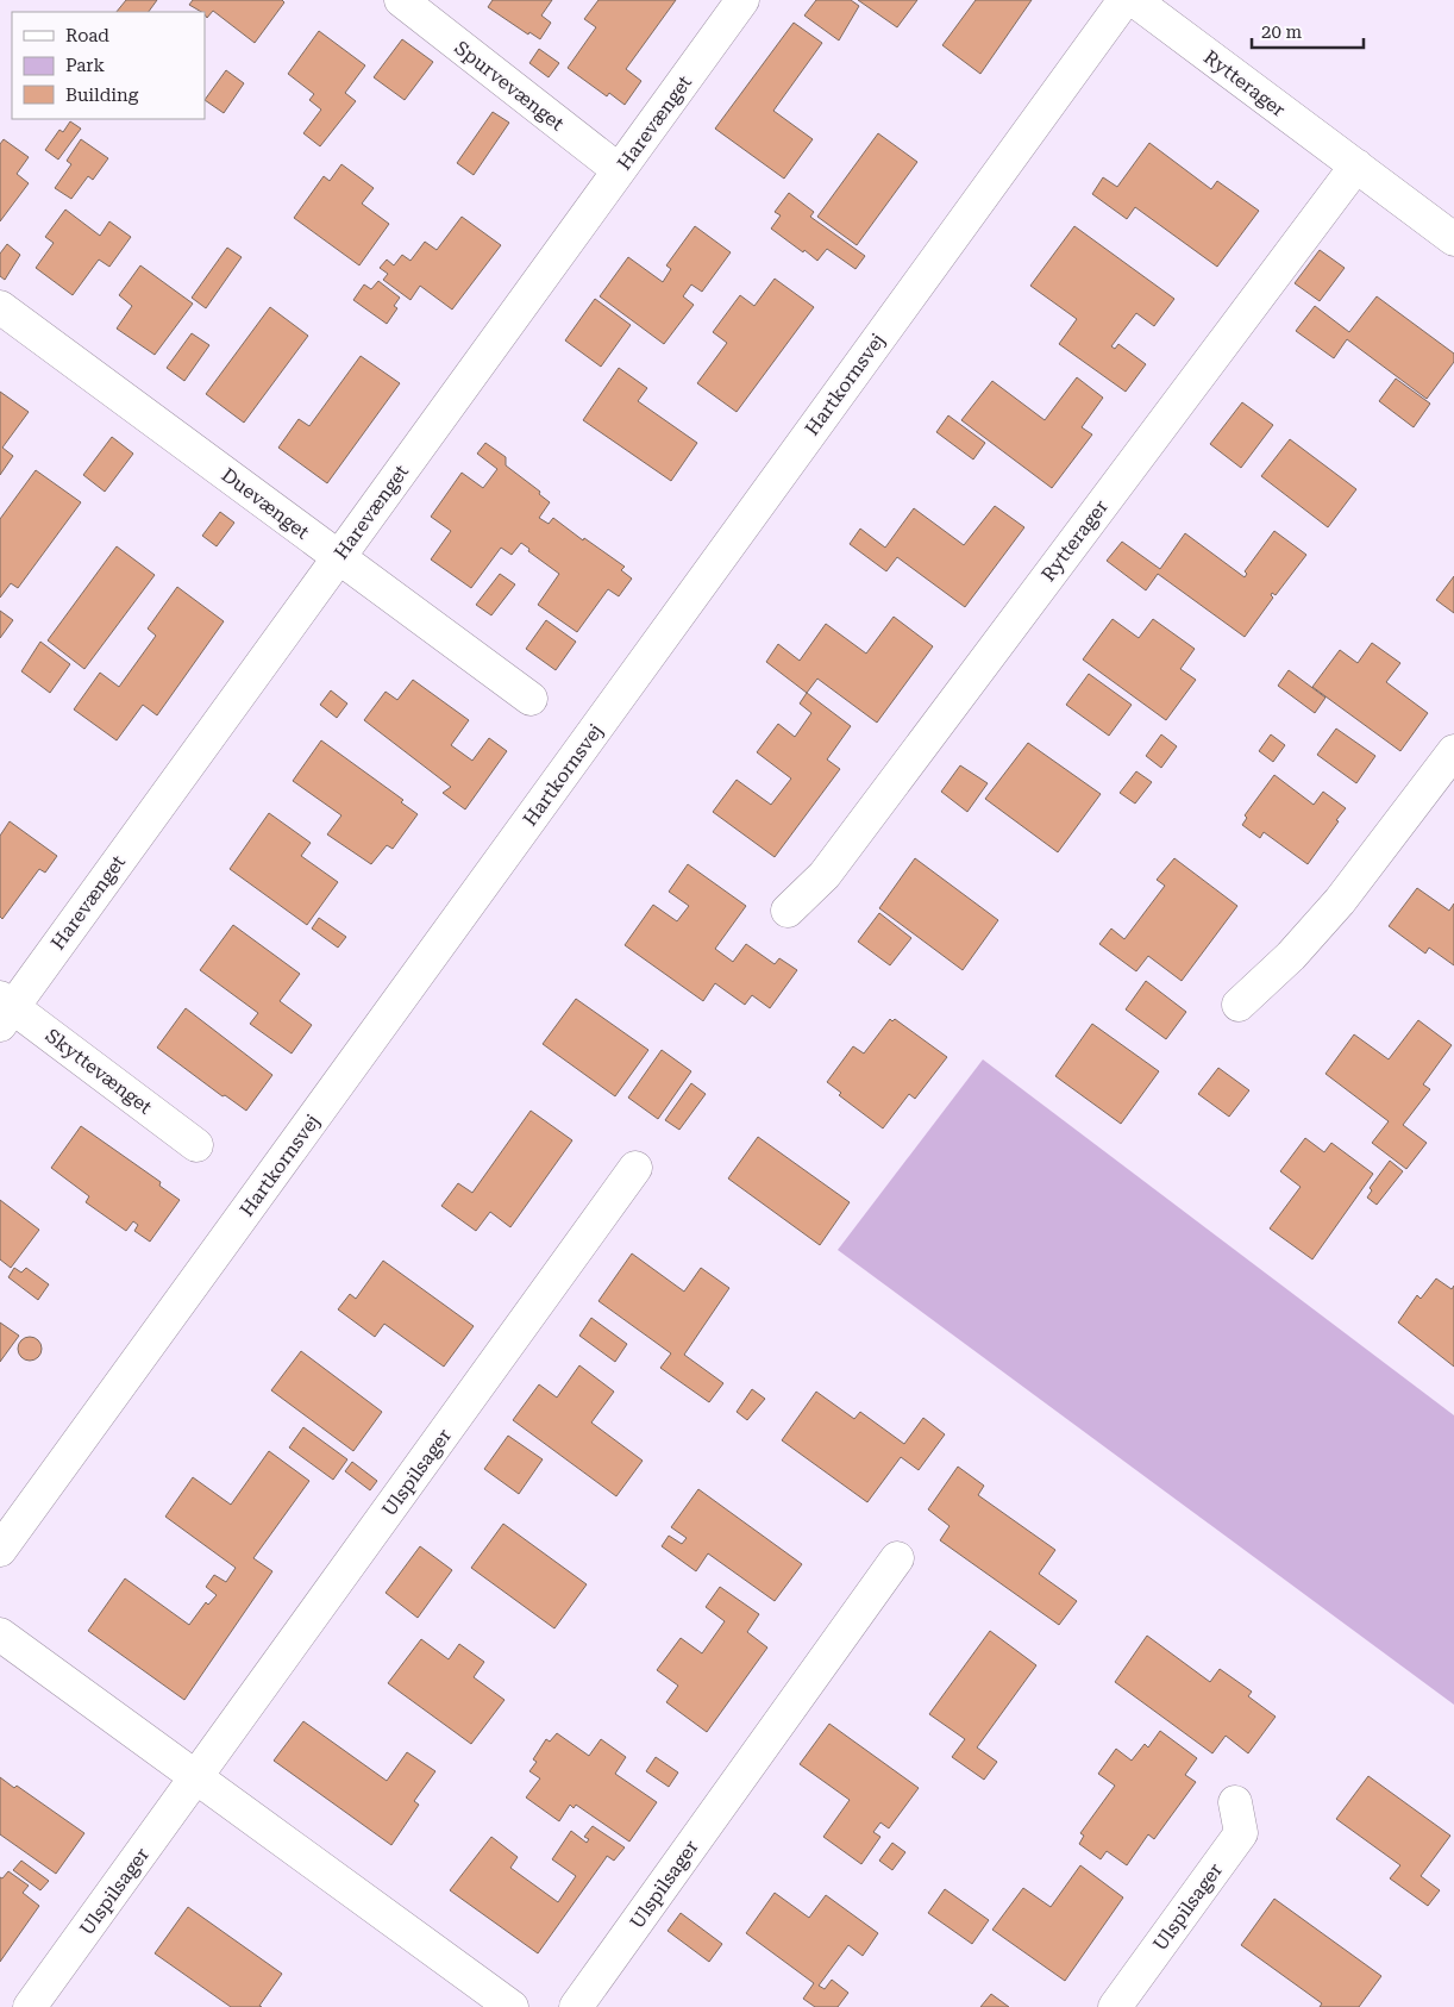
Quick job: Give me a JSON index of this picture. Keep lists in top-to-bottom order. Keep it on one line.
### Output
{"streets":{"street":["Rytterager","Spurvevænget","Harevænget","Hartkornsvej","Duevænget","Skyttevænget","Ulspilsager"]},"crossings":[["Spurvevænget","Harevænget"],["Harevænget","Duevænget"],["Harevænget","Skyttevænget"]],"legend":["Road","Park","Building"],"scale_bar":"20 m"}
